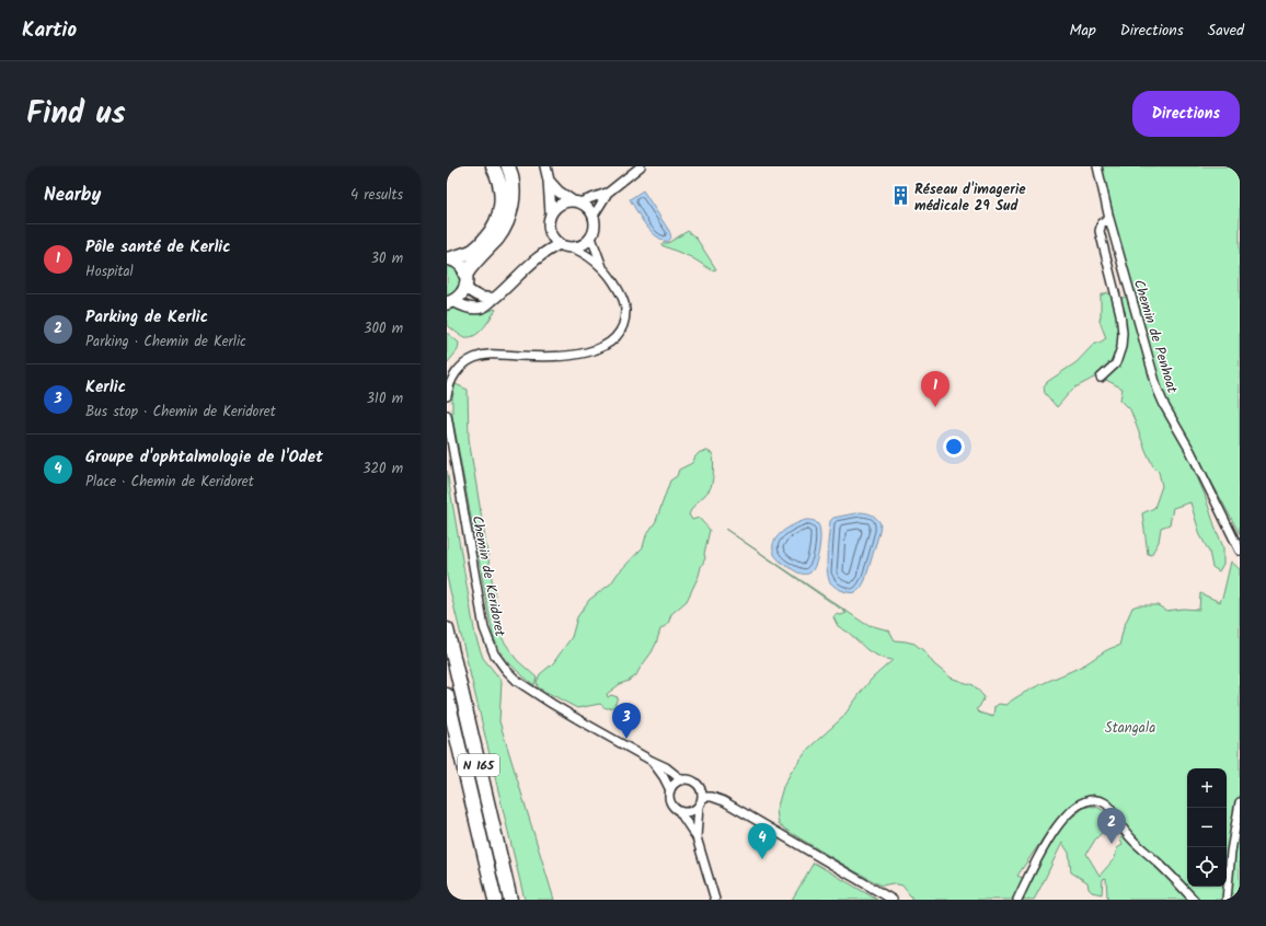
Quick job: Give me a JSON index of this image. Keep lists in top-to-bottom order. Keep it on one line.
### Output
{"streets":{"highway":["N 165"],"street":["Chemin de Penhoat","Chemin de Keridoret"]},"parks":["Stangala"],"places":{"building":["Réseau d'imagerie médicale 29 Sud"]},"page":{"header":"Kartio","nav":["Map","Directions","Saved"],"title":"Find us","buttons":"Directions","heading":["Nearby","4 results"],"list":[{"mark":"1","name":"Pôle santé de Kerlic","note":"Hospital","value":"30 m"},{"mark":"2","name":"Parking de Kerlic","note":"Parking · Chemin de Kerlic","value":"300 m"},{"mark":"3","name":"Kerlic","note":"Bus stop · Chemin de Keridoret","value":"310 m"},{"mark":"4","name":"Groupe d'ophtalmologie de l'Odet","note":"Place · Chemin de Keridoret","value":"320 m"}],"pins":["1","3","2","4"],"map_buttons":["+","−"]}}
